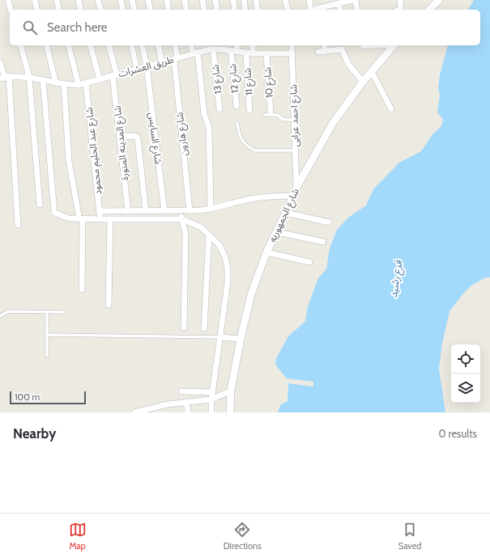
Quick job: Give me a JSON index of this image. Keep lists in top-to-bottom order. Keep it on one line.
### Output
{"streets":{"street":["طريق العشرات","شارع 12","شارع 13","شارع 11","شارع 10","شارع احمد عرابى","شارع هارون","شارع السايس","شارع المدينه المنورة","شارع عبد الحليم محمود","شارع الجمهوريه"]},"crossings":[["طريق العشرات","شارع 12"],["طريق العشرات","شارع 13"],["طريق العشرات","شارع 11"],["طريق العشرات","شارع 10"],["طريق العشرات","شارع احمد عرابى"],["طريق العشرات","شارع هارون"],["طريق العشرات","شارع السايس"],["طريق العشرات","شارع المدينه المنورة"],["طريق العشرات","شارع عبد الحليم محمود"],["شارع احمد عرابى","شارع الجمهوريه"]],"water":["فرع رشيد"],"scale_bar":"100 m","page":{"search":"Search here","scale":"100 m","heading":["Nearby","0 results"],"nav":["Map","Directions","Saved"]}}
